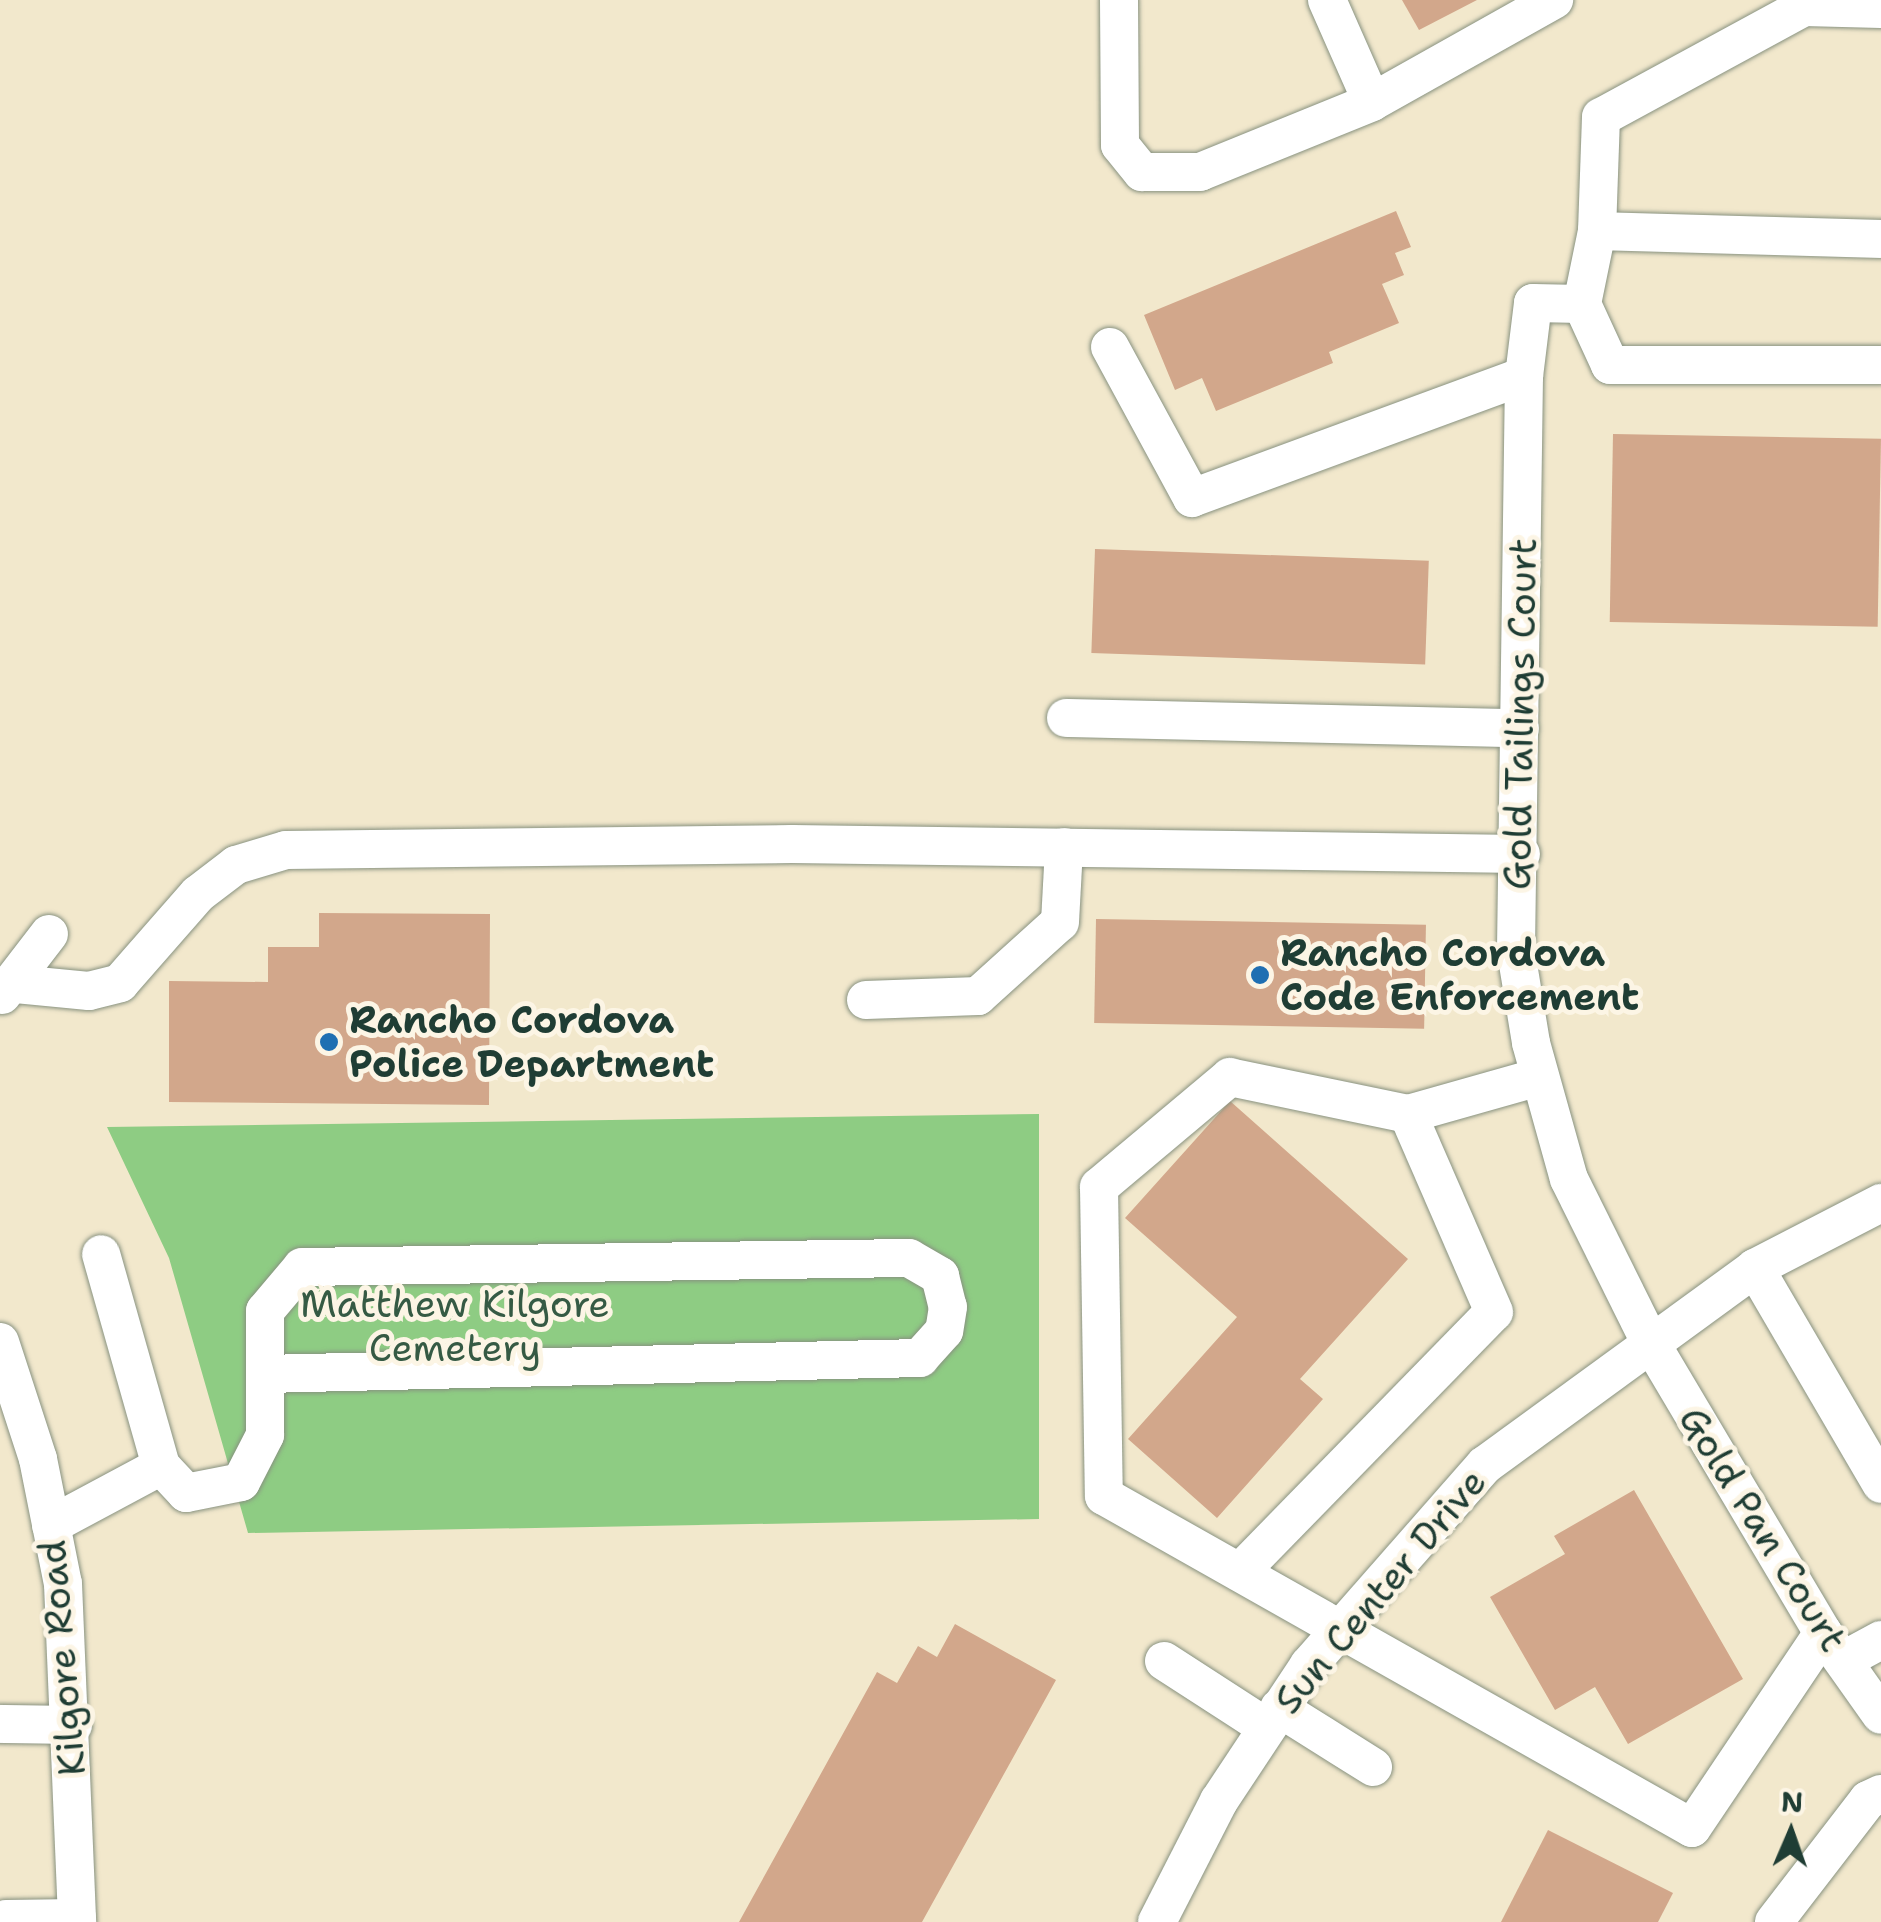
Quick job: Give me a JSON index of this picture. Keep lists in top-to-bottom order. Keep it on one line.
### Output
{"streets":{"street":["Gold Tailings Court","Gold Pan Court","Sun Center Drive","Kilgore Road"]},"crossings":[["Gold Tailings Court","Gold Pan Court"],["Gold Tailings Court","Sun Center Drive"],["Gold Pan Court","Sun Center Drive"]],"parks":["Matthew Kilgore Cemetery"],"places":["Rancho Cordova Code Enforcement","Rancho Cordova Police Department"],"north":"top"}
